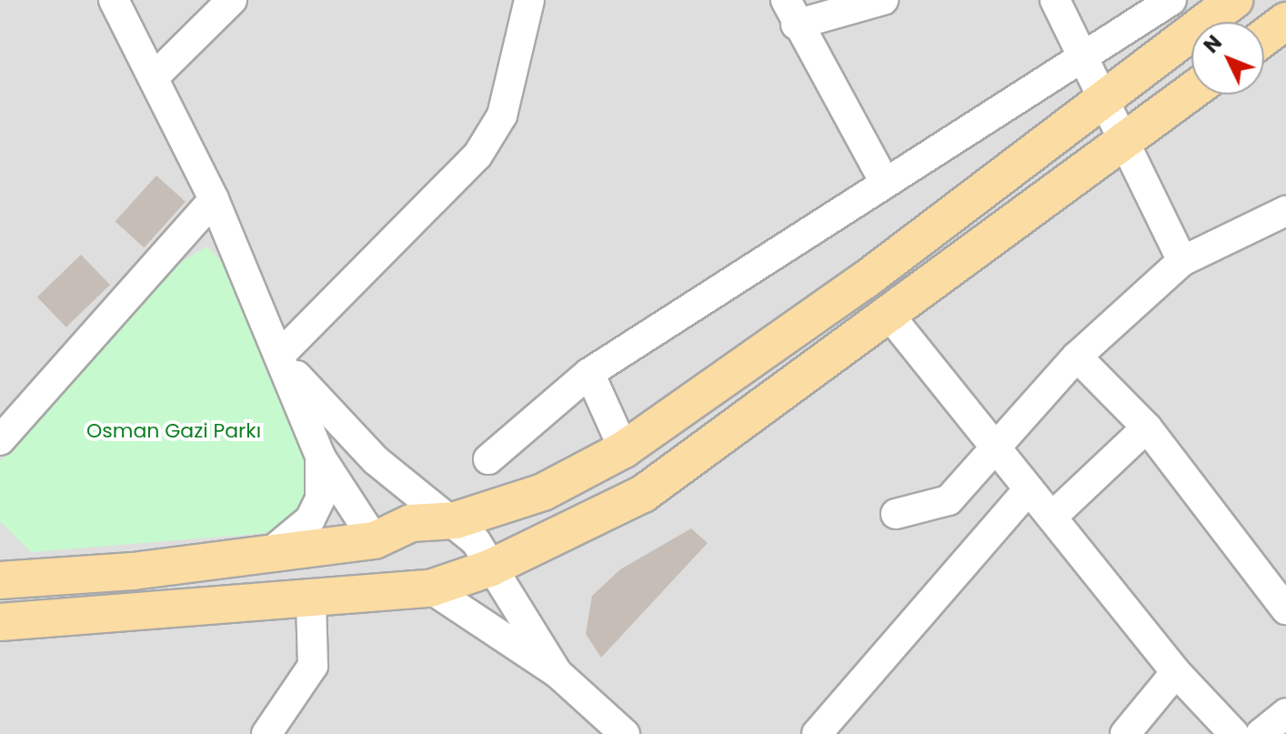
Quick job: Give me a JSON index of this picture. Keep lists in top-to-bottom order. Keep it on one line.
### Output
{"parks":["Osman Gazi Parkı"],"north":"top left"}
